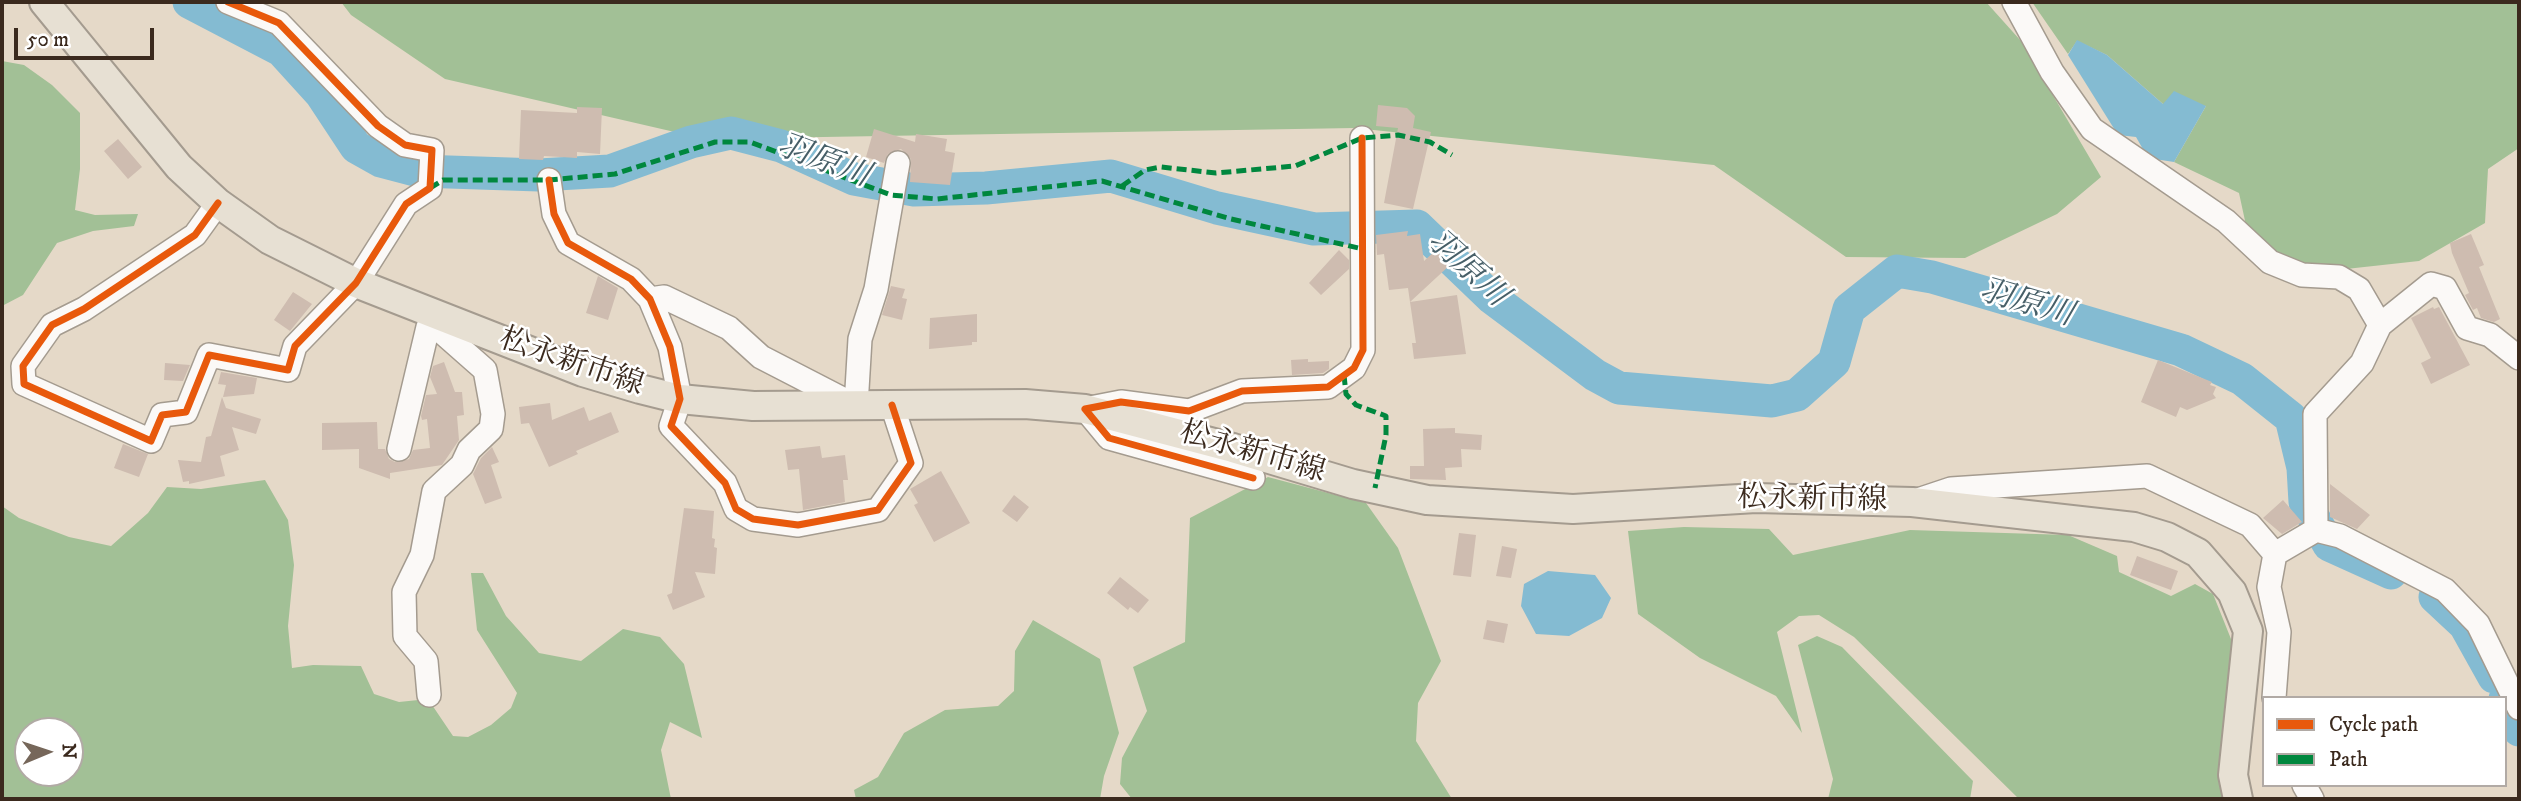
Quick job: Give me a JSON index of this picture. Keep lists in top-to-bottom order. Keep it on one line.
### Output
{"streets":{"main road":["松永新市線"]},"water":["羽原川"],"legend":["Cycle path","Path"],"scale_bar":"50 m","north":"right"}
